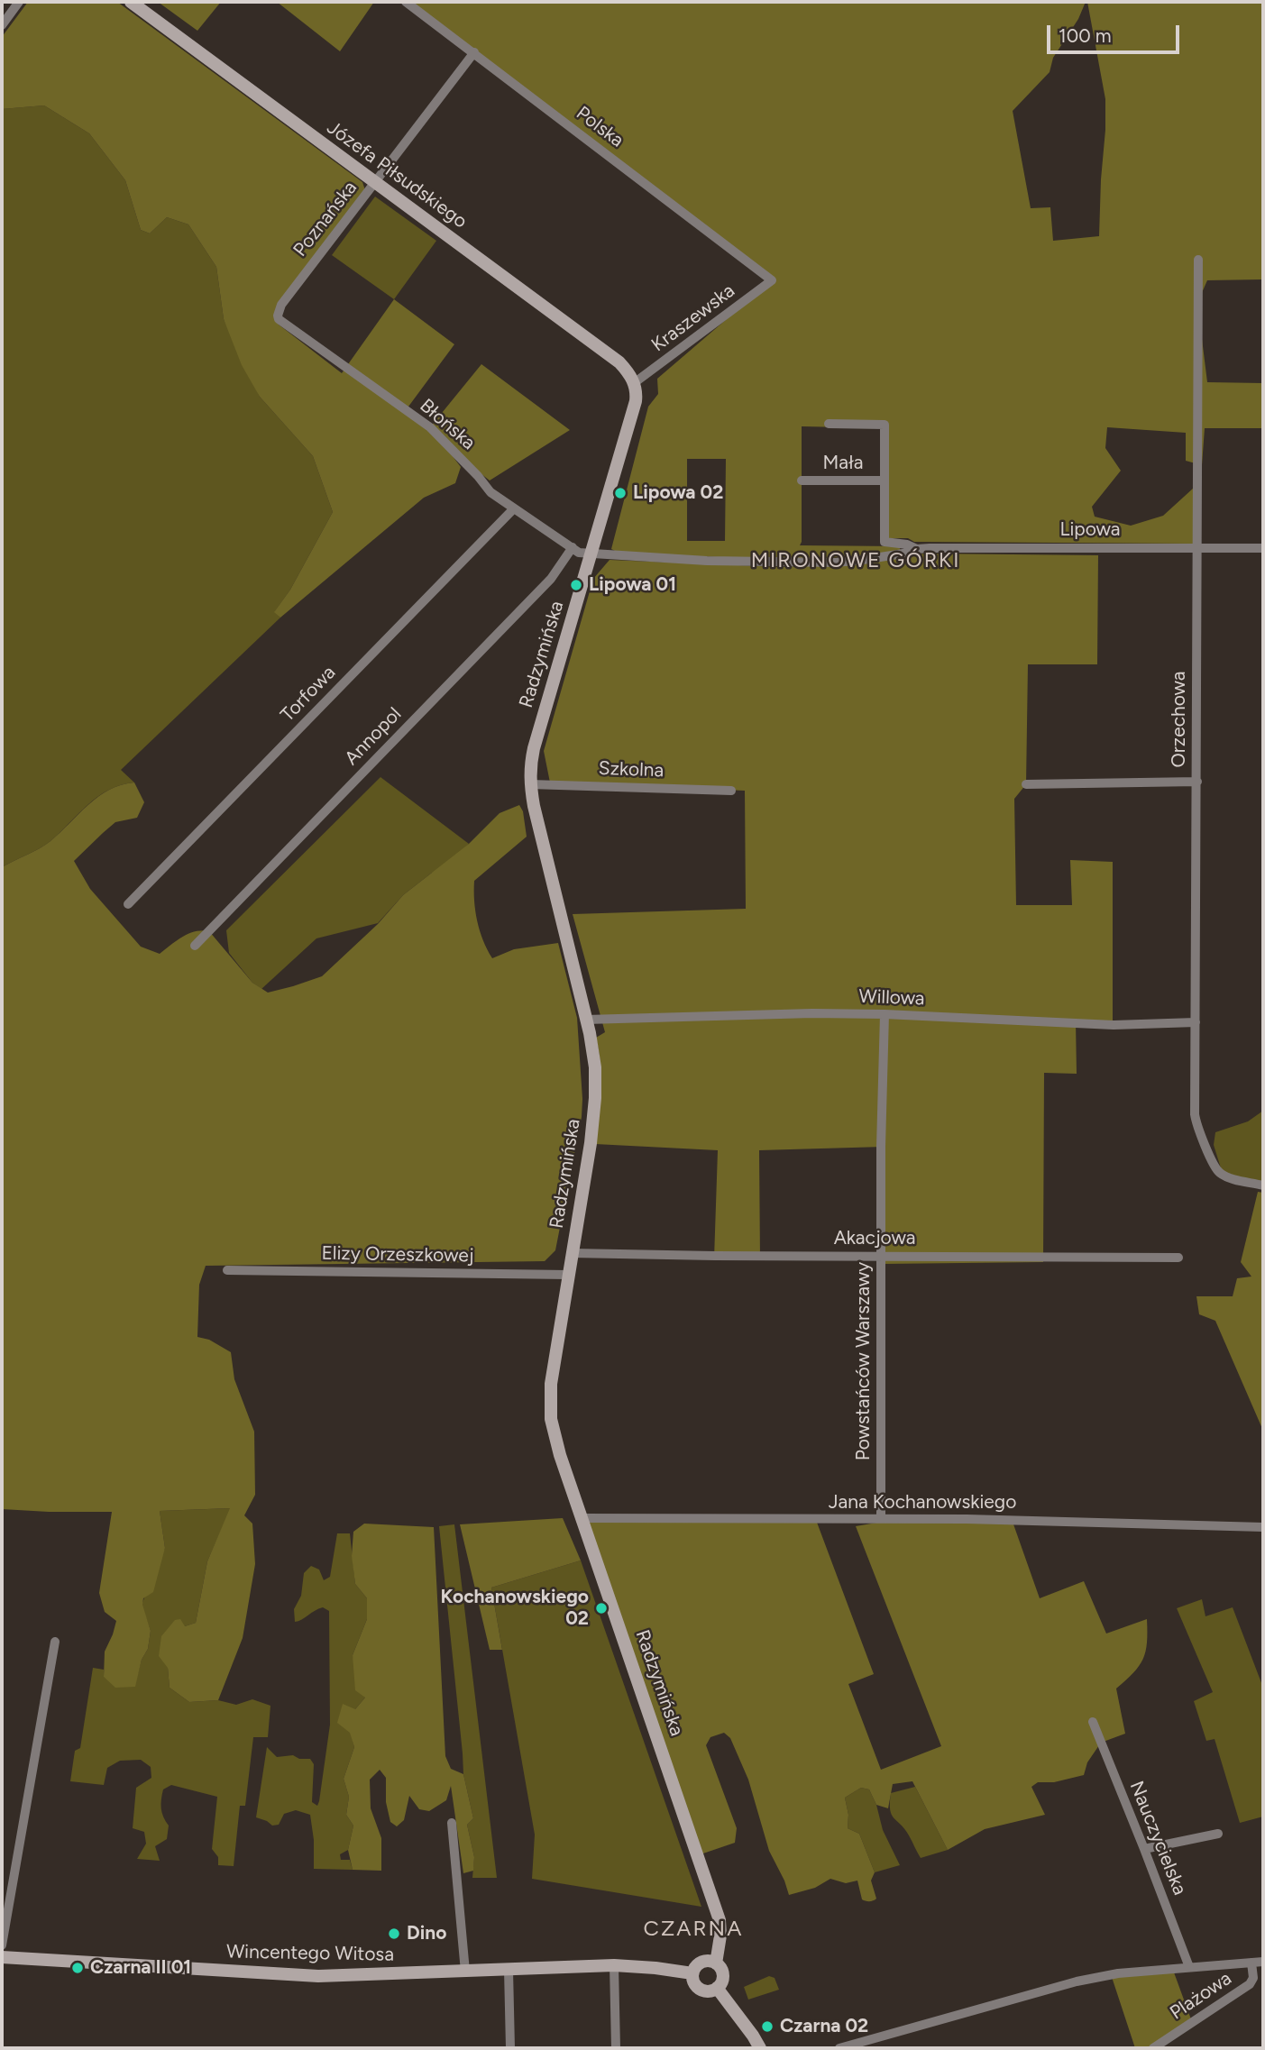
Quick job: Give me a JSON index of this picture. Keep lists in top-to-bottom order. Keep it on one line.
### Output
{"streets":{"street":["Polska","Józefa Piłsudskiego","Poznańska","Kraszewska","Błońska","Mała","Lipowa","Radzymińska","Torfowa","Orzechowa","Annopol","Szkolna","Willowa","Akacjowa","Elizy Orzeszkowej","Powstańców Warszawy","Jana Kochanowskiego","Nauczycielska","Wincentego Witosa","Plażowa"]},"crossings":[["Polska","Poznańska"],["Polska","Kraszewska"],["Józefa Piłsudskiego","Poznańska"],["Józefa Piłsudskiego","Kraszewska"],["Józefa Piłsudskiego","Radzymińska"],["Poznańska","Błońska"],["Kraszewska","Radzymińska"],["Błońska","Lipowa"],["Błońska","Radzymińska"],["Błońska","Torfowa"],["Błońska","Annopol"],["Mała","Lipowa"],["Lipowa","Radzymińska"],["Lipowa","Orzechowa"],["Radzymińska","Szkolna"],["Radzymińska","Willowa"],["Radzymińska","Akacjowa"],["Radzymińska","Elizy Orzeszkowej"],["Radzymińska","Jana Kochanowskiego"],["Radzymińska","Wincentego Witosa"],["Orzechowa","Willowa"],["Willowa","Powstańców Warszawy"],["Akacjowa","Powstańców Warszawy"],["Powstańców Warszawy","Jana Kochanowskiego"]],"districts":["MIRONOWE GÓRKI","CZARNA"],"places":["Lipowa 02","Lipowa 01","Kochanowskiego 02","Dino","Czarna II 01","Czarna 02"],"scale_bar":"100 m"}
